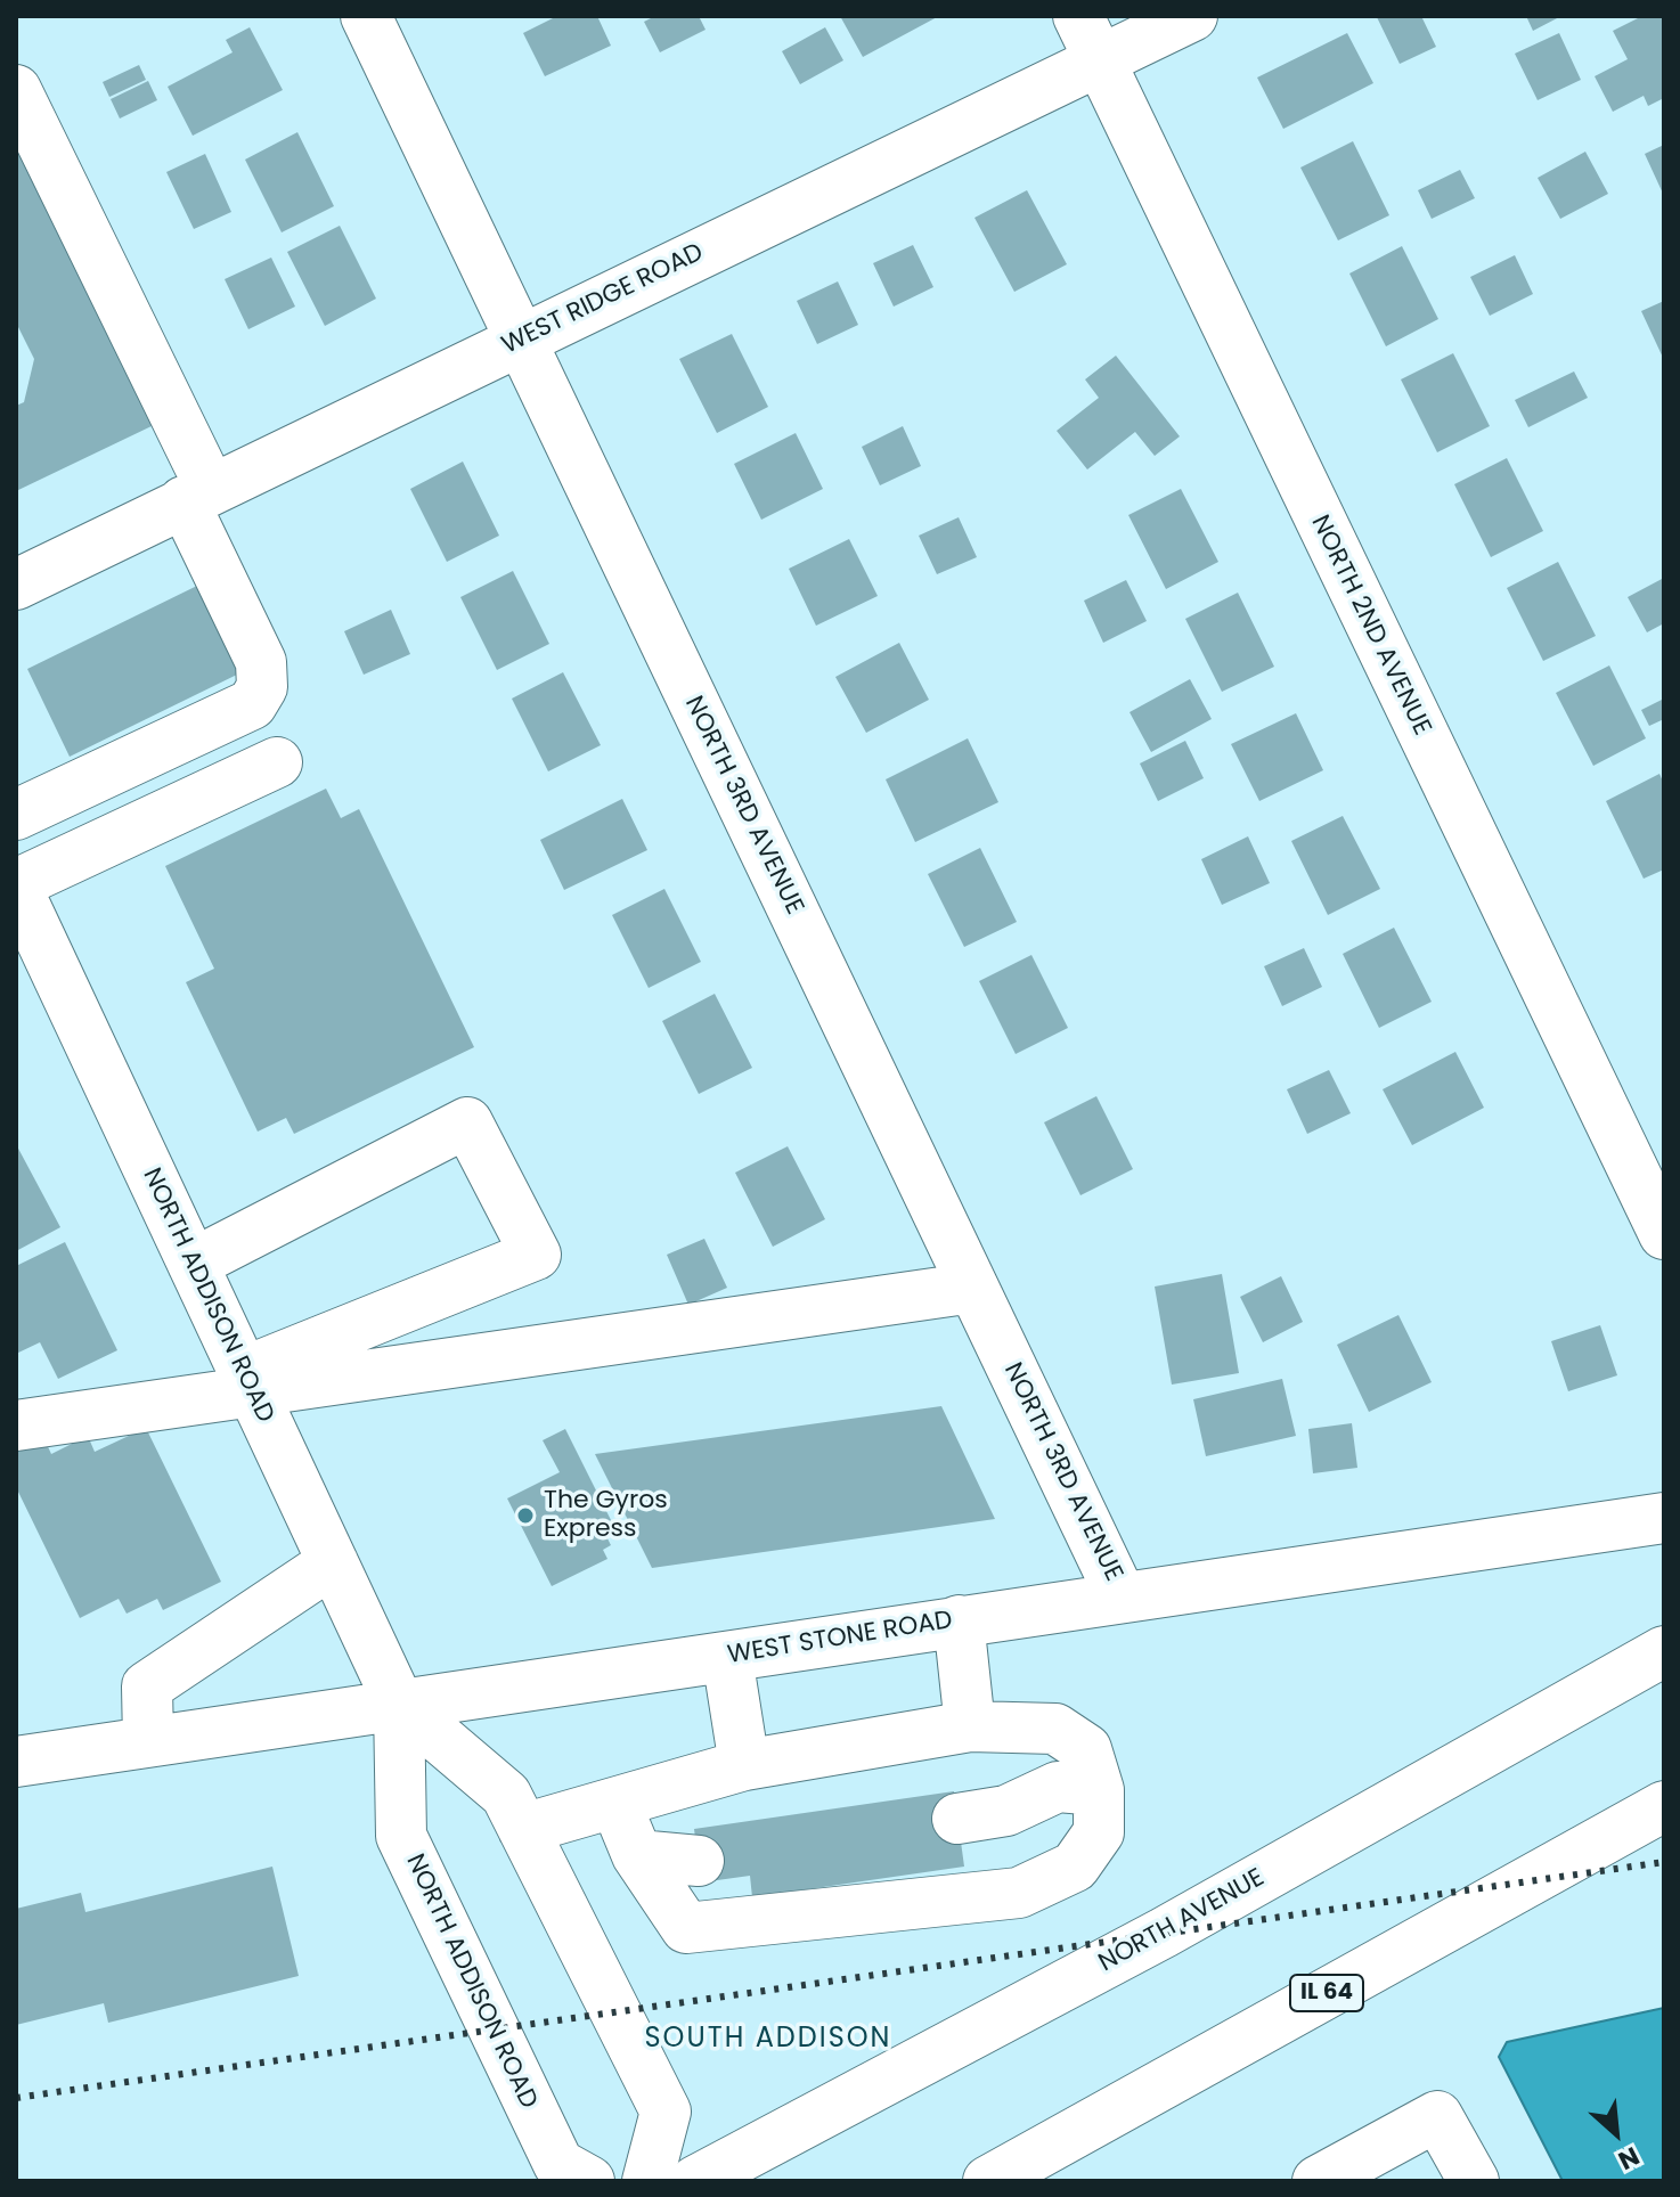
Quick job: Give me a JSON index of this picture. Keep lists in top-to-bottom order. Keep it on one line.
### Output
{"streets":{"street":["WEST RIDGE ROAD","NORTH 2ND AVENUE","NORTH 3RD AVENUE","NORTH ADDISON ROAD","WEST STONE ROAD","NORTH AVENUE","IL 64"]},"crossings":[["WEST RIDGE ROAD","NORTH 2ND AVENUE"],["WEST RIDGE ROAD","NORTH 3RD AVENUE"],["NORTH 3RD AVENUE","WEST STONE ROAD"],["NORTH ADDISON ROAD","WEST STONE ROAD"]],"districts":["SOUTH ADDISON"],"places":["The Gyros Express"],"north":"bottom right"}
